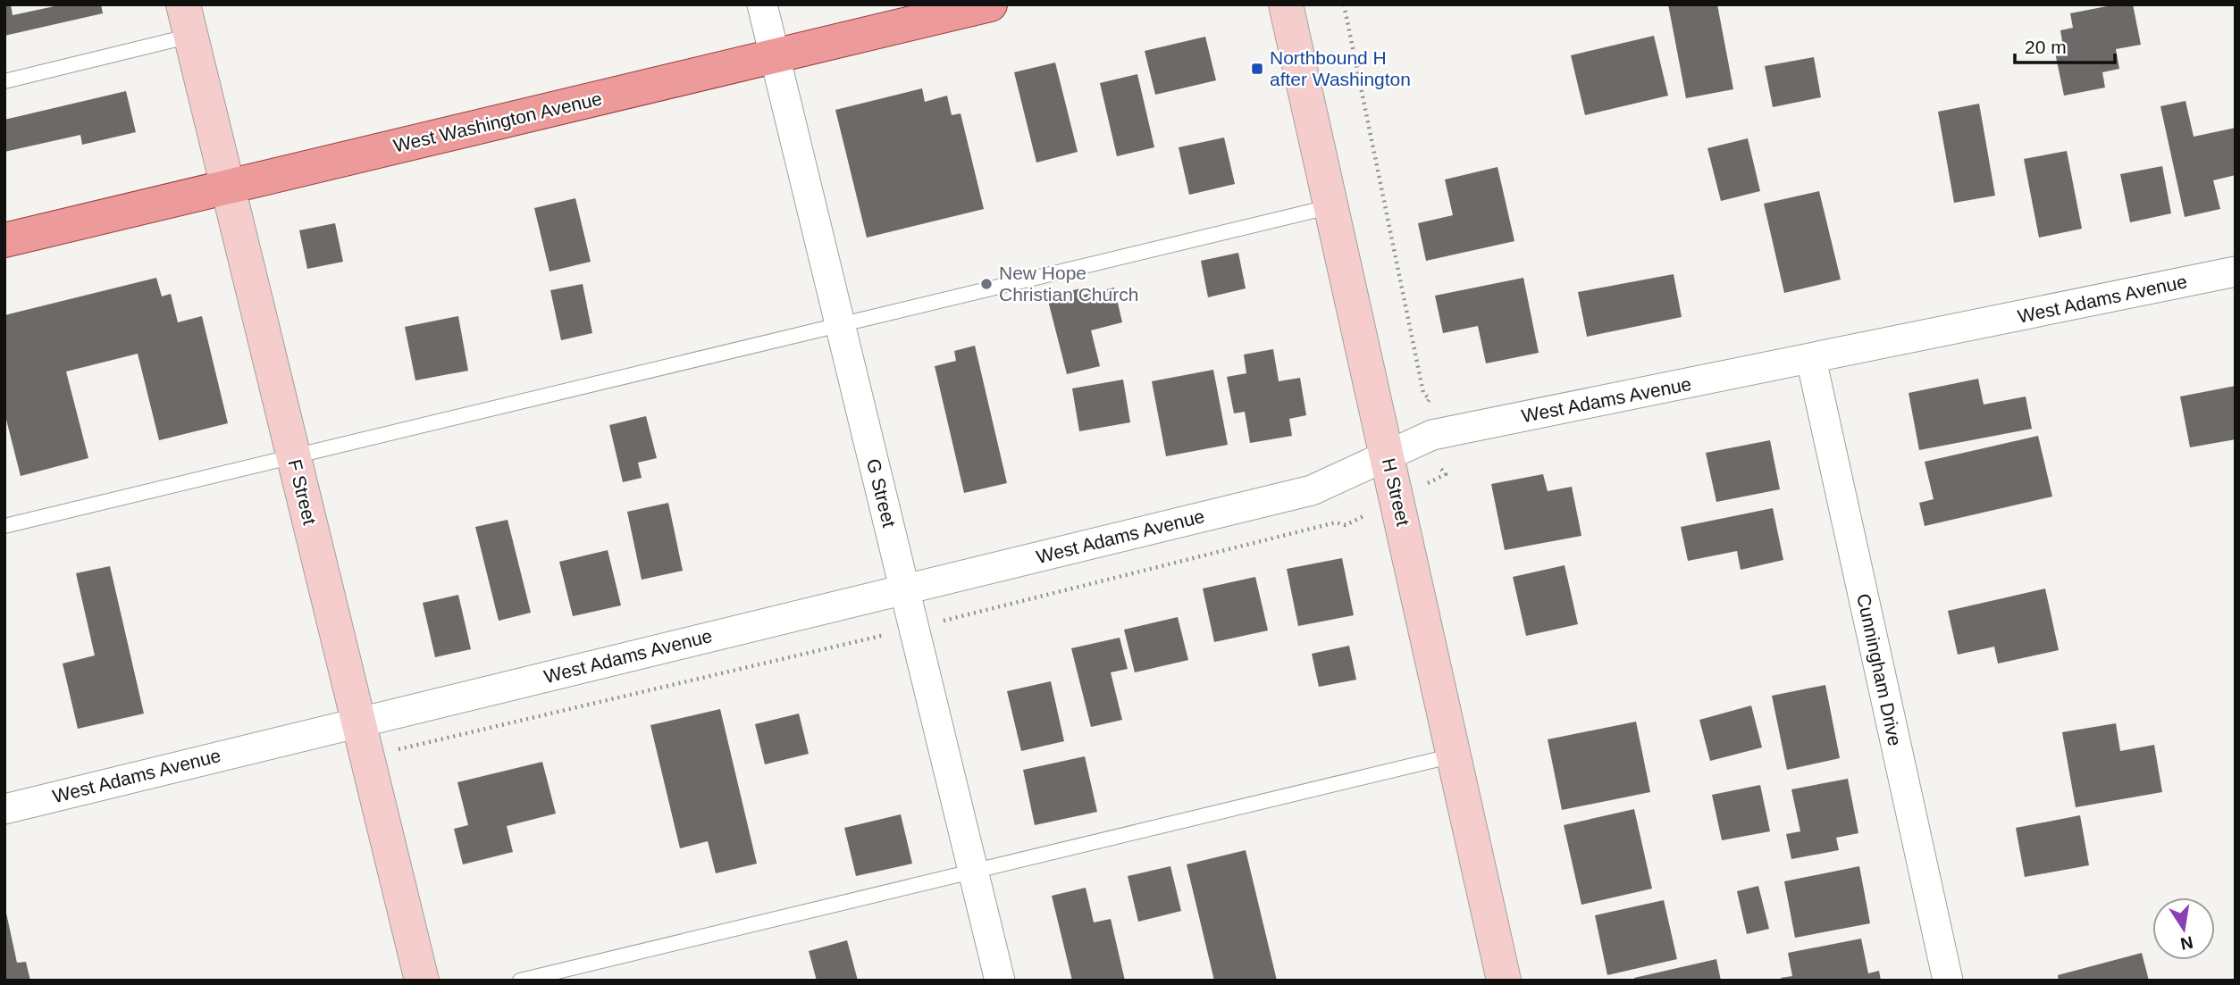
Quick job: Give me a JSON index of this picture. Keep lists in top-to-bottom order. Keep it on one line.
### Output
{"streets":{"main road":["West Washington Avenue"],"street":["West Adams Avenue","F Street","H Street","G Street","Cunningham Drive"]},"crossings":[["West Washington Avenue","F Street"],["West Washington Avenue","G Street"],["West Adams Avenue","F Street"],["West Adams Avenue","H Street"],["West Adams Avenue","G Street"],["West Adams Avenue","Cunningham Drive"]],"places":{"transit":["Northbound H after Washington"],"other":["New Hope Christian Church"]},"scale_bar":"20 m","north":"bottom"}
